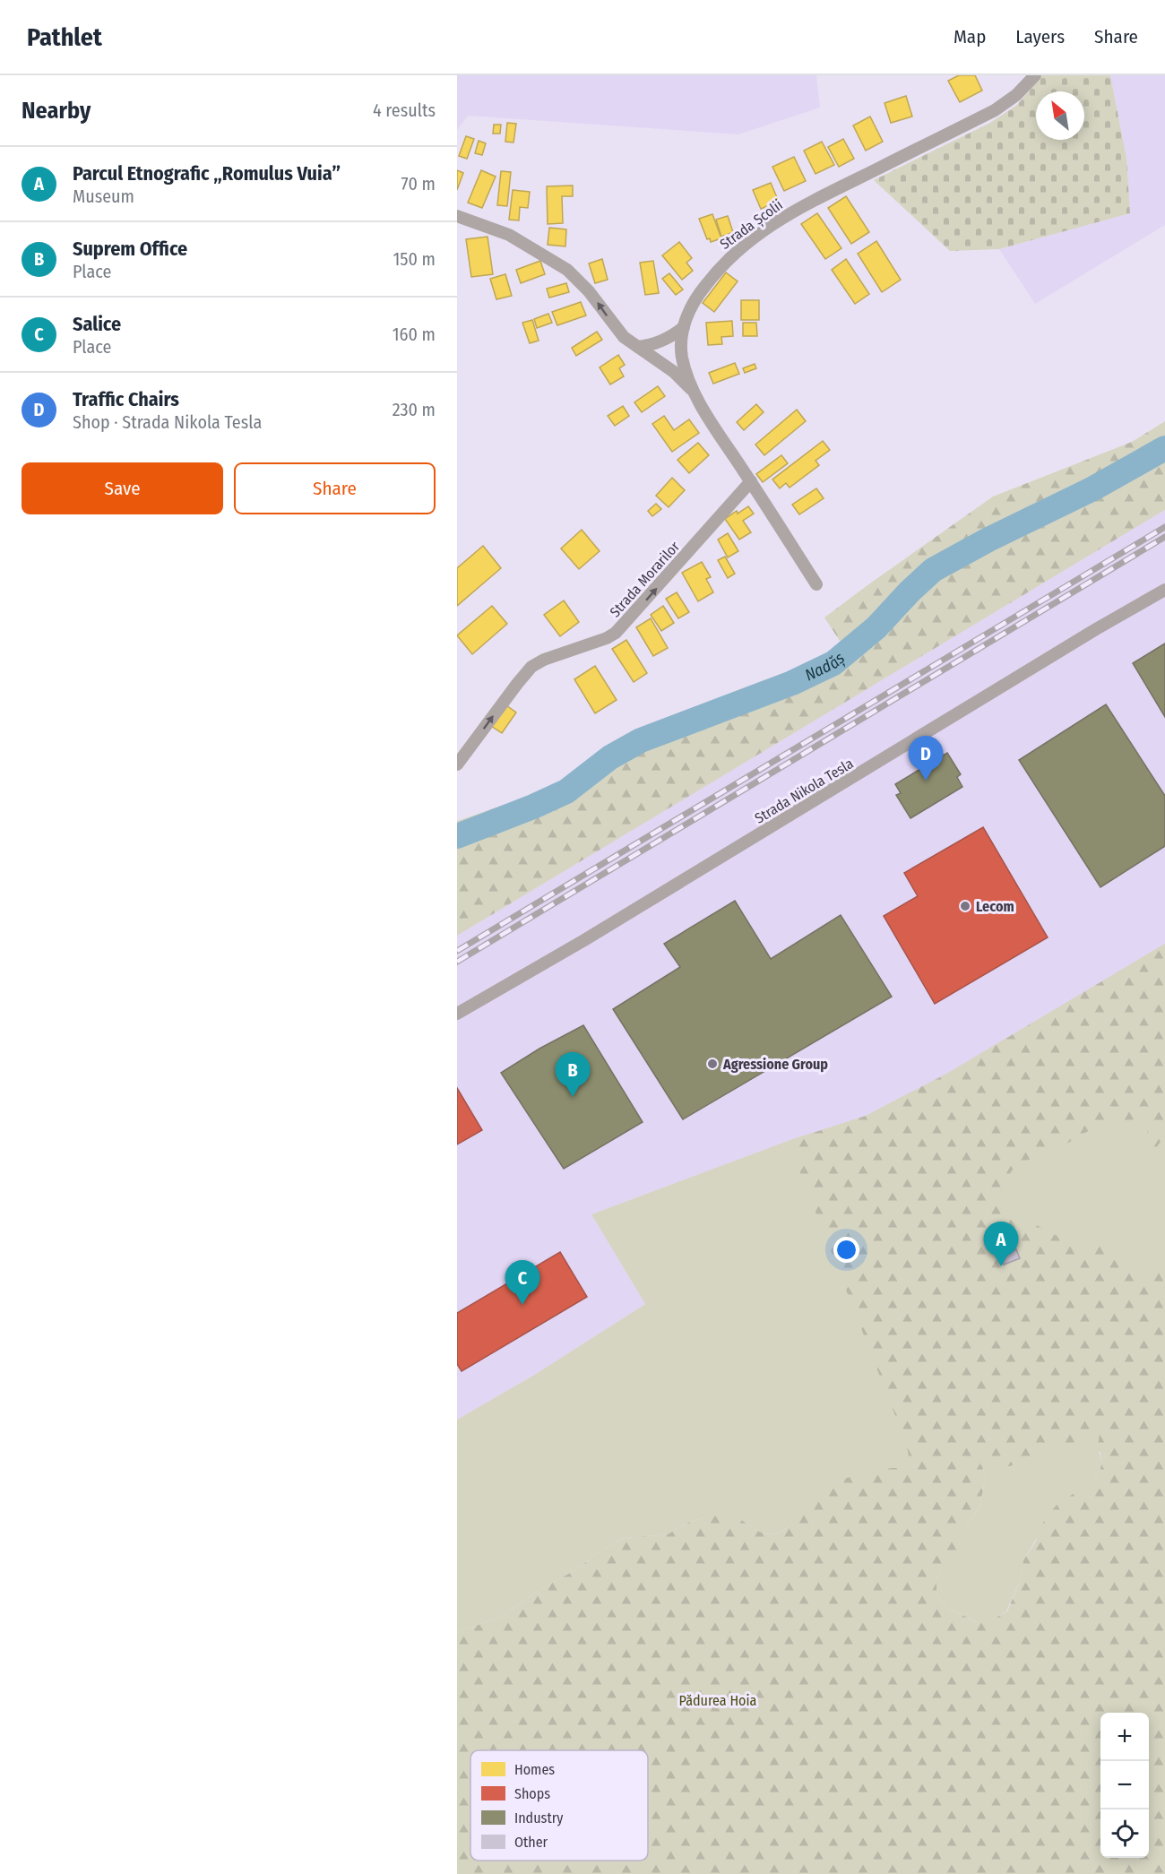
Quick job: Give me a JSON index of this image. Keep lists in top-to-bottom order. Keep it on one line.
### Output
{"streets":{"street":["Strada Școlii","Strada Morarilor","Strada Nikola Tesla"]},"crossings":[["Strada Școlii","Strada Morarilor"]],"one_way":["Strada Morarilor"],"water":["Nadăș"],"parks":["Pădurea Hoia"],"places":["Lecom","Agressione Group"],"legend":["Homes","Shops","Industry","Other"],"north":"top left","page":{"header":"Pathlet","nav":["Map","Layers","Share"],"heading":["Nearby","4 results"],"list":[{"mark":"A","name":"Parcul Etnografic „Romulus Vuia”","note":"Museum","value":"70 m"},{"mark":"B","name":"Suprem Office","note":"Place","value":"150 m"},{"mark":"C","name":"Salice","note":"Place","value":"160 m"},{"mark":"D","name":"Traffic Chairs","note":"Shop · Strada Nikola Tesla","value":"230 m"}],"buttons":["Save","Share"],"pins":["D","B","A","C"],"map_buttons":["+","−"]}}
